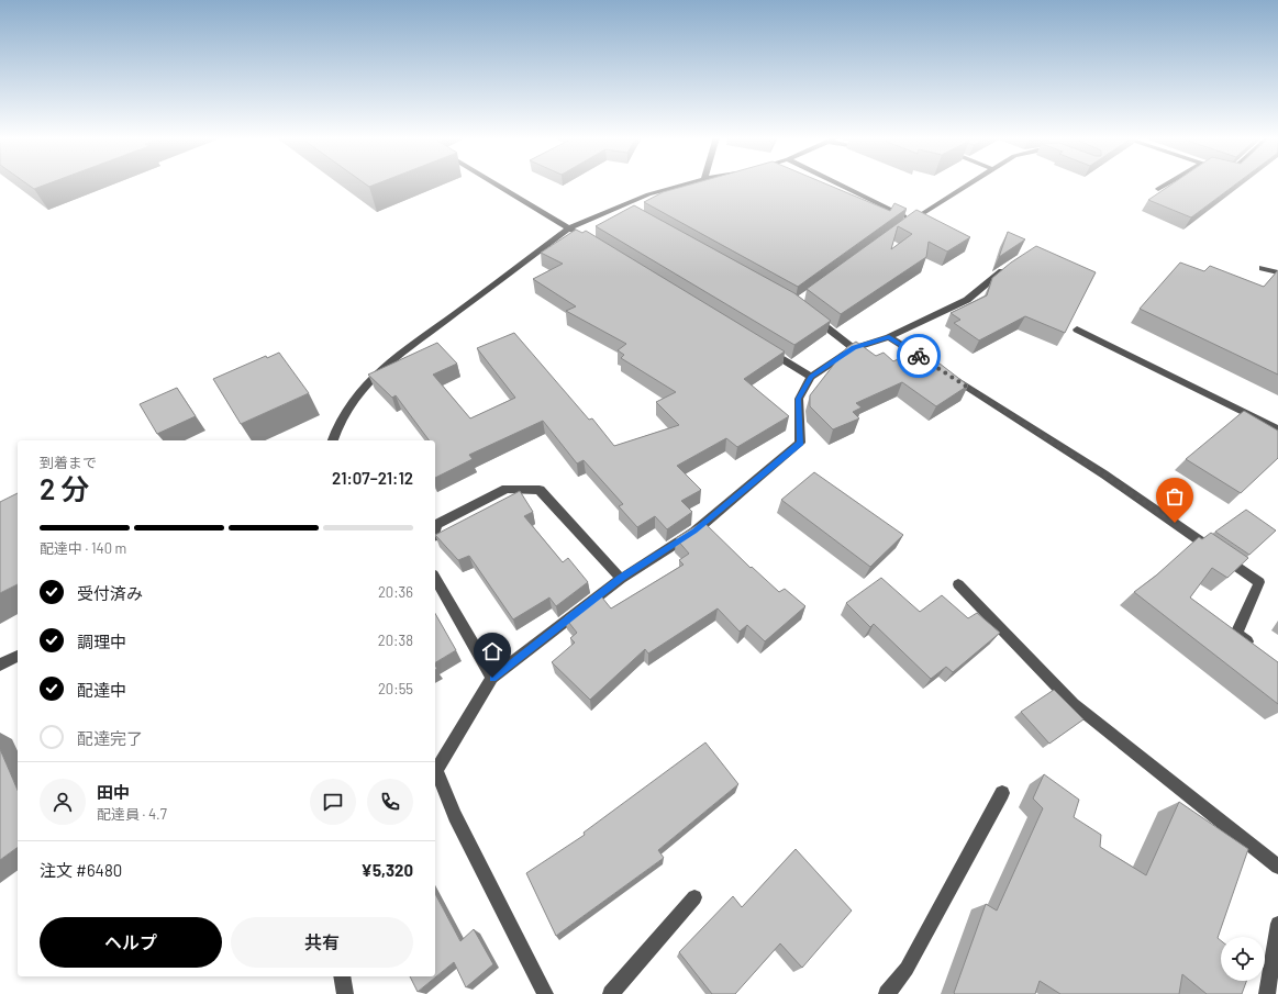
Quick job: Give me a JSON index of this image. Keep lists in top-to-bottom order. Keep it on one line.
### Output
{"page":{"heading":["2 分","到着まで","21:07–21:12"],"panel":["田中","配達員 · 4.7","注文 #6480","¥5,320"],"bar":"配達中 · 140 m","list":[["受付済み","20:36"],["調理中","20:38"],["配達中","20:55"],"配達完了"],"buttons":["ヘルプ","共有"]}}
